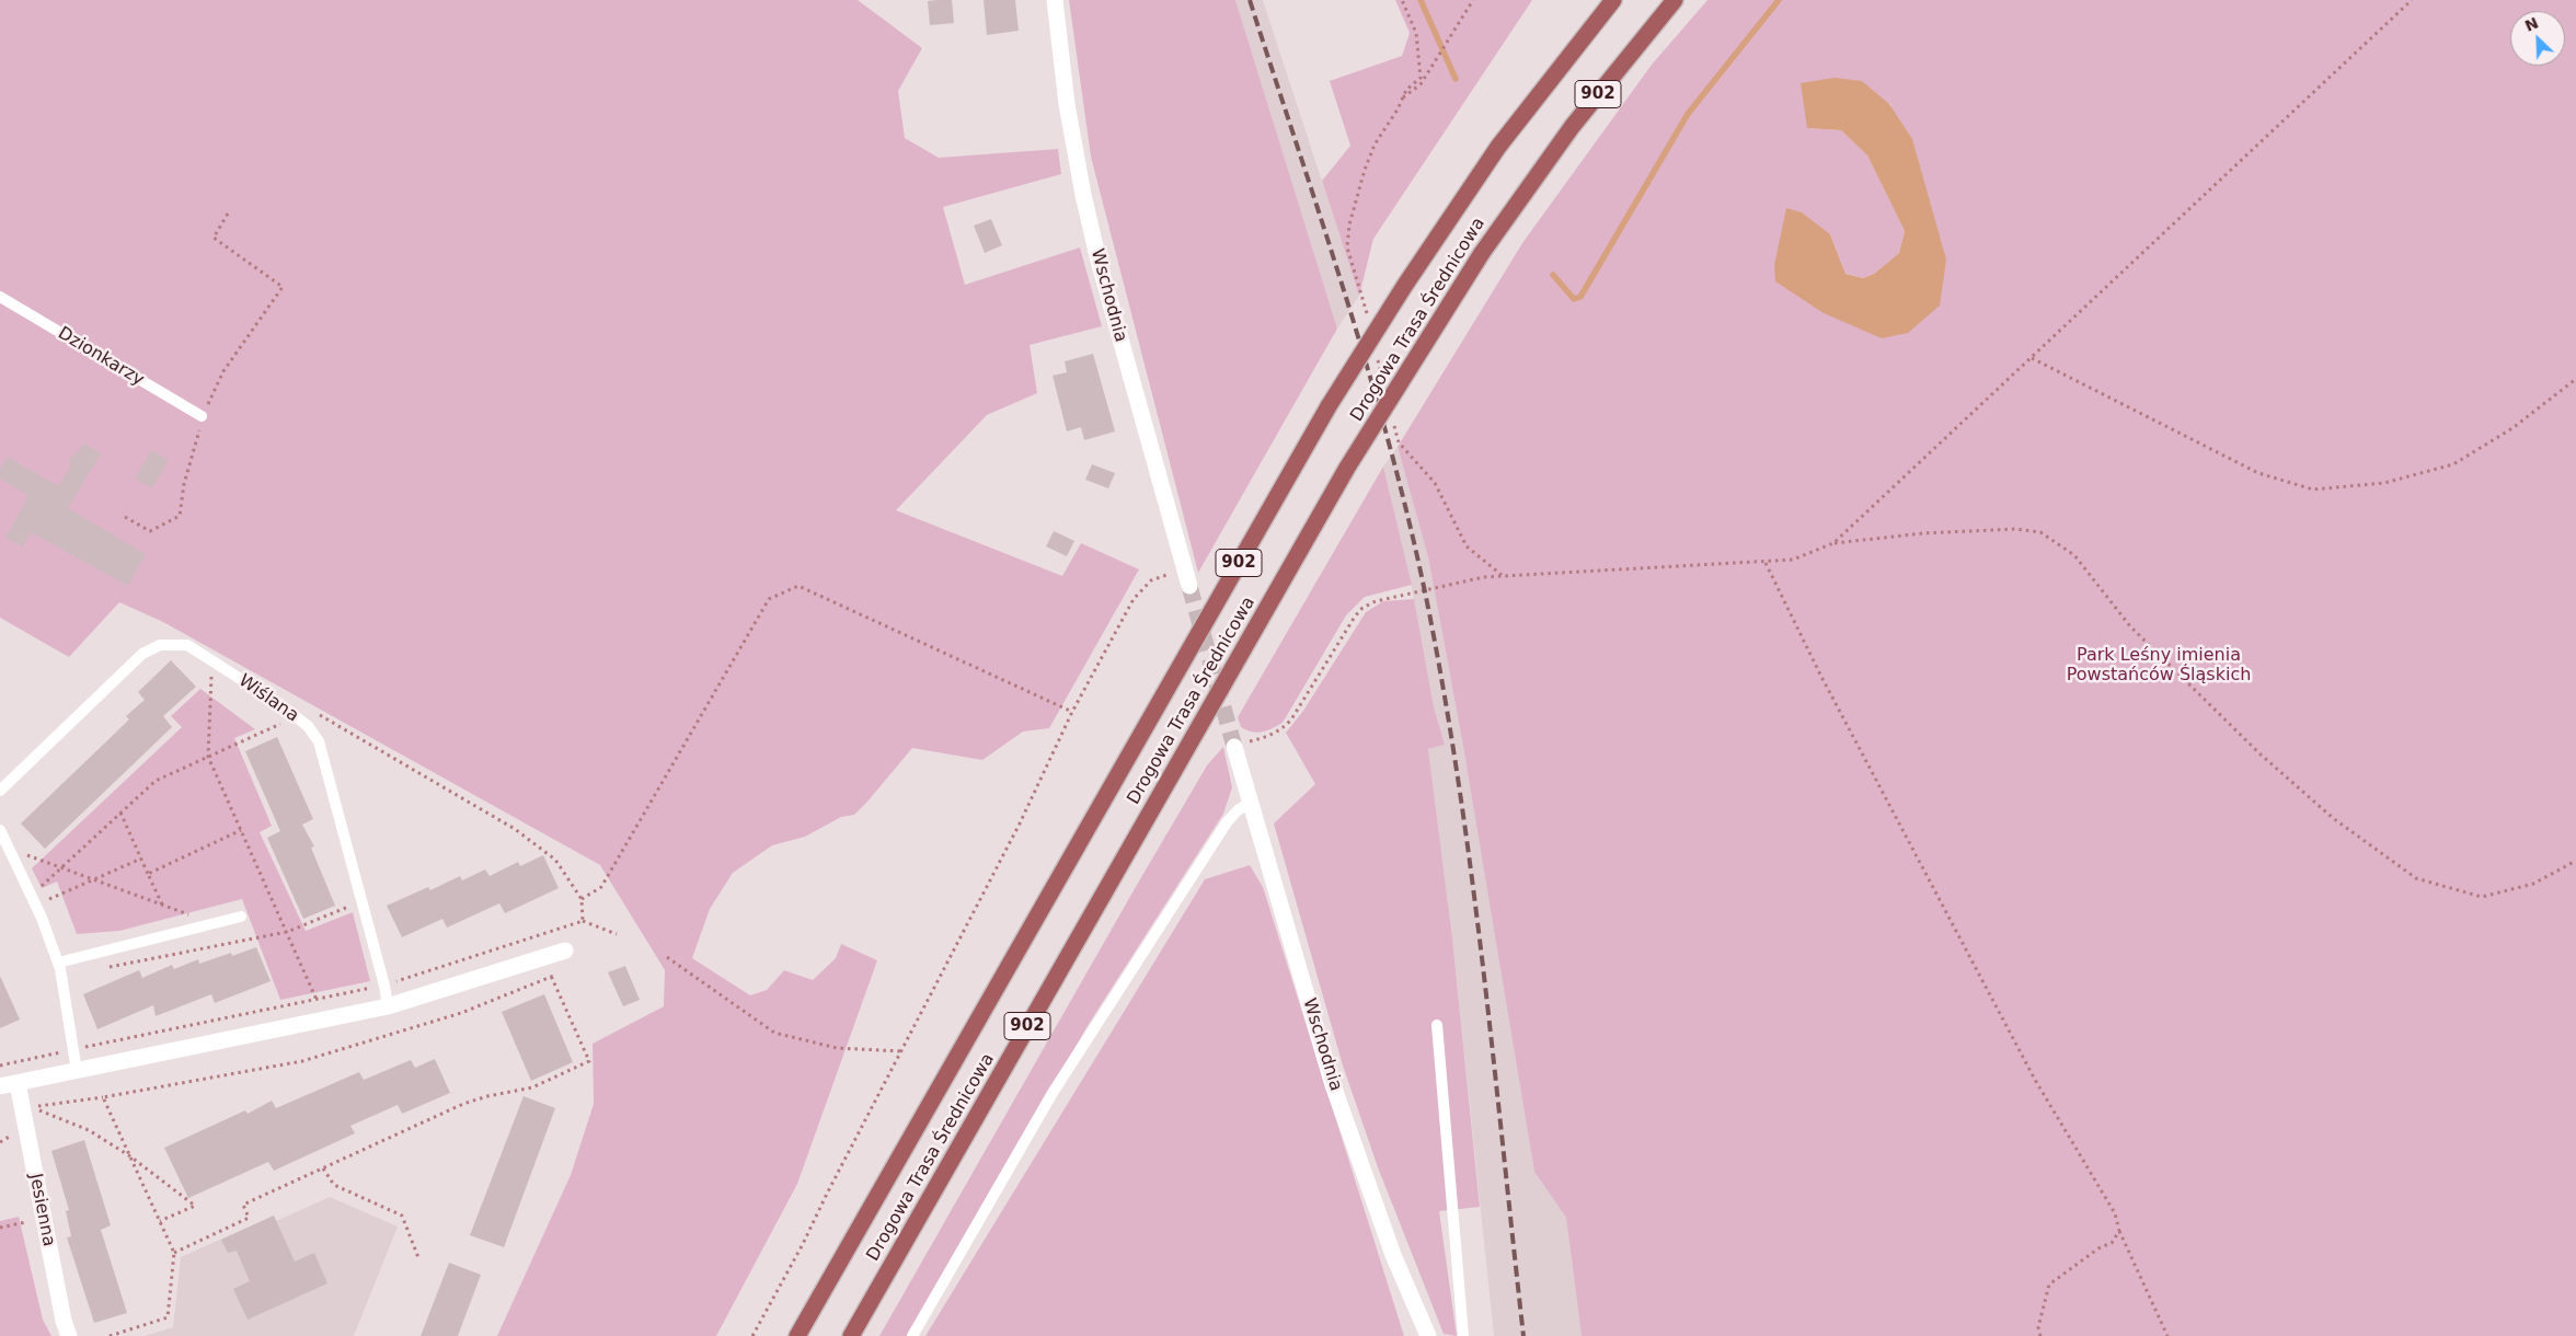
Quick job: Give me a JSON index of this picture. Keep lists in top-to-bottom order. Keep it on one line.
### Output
{"streets":{"main road":["902","Drogowa Trasa Średnicowa"],"street":["Wschodnia","Jesienna"],"lane":["Dzionkarzy","Wiślana"]},"parks":["Park Leśny imienia Powstańców Śląskich"],"north":"top left"}
